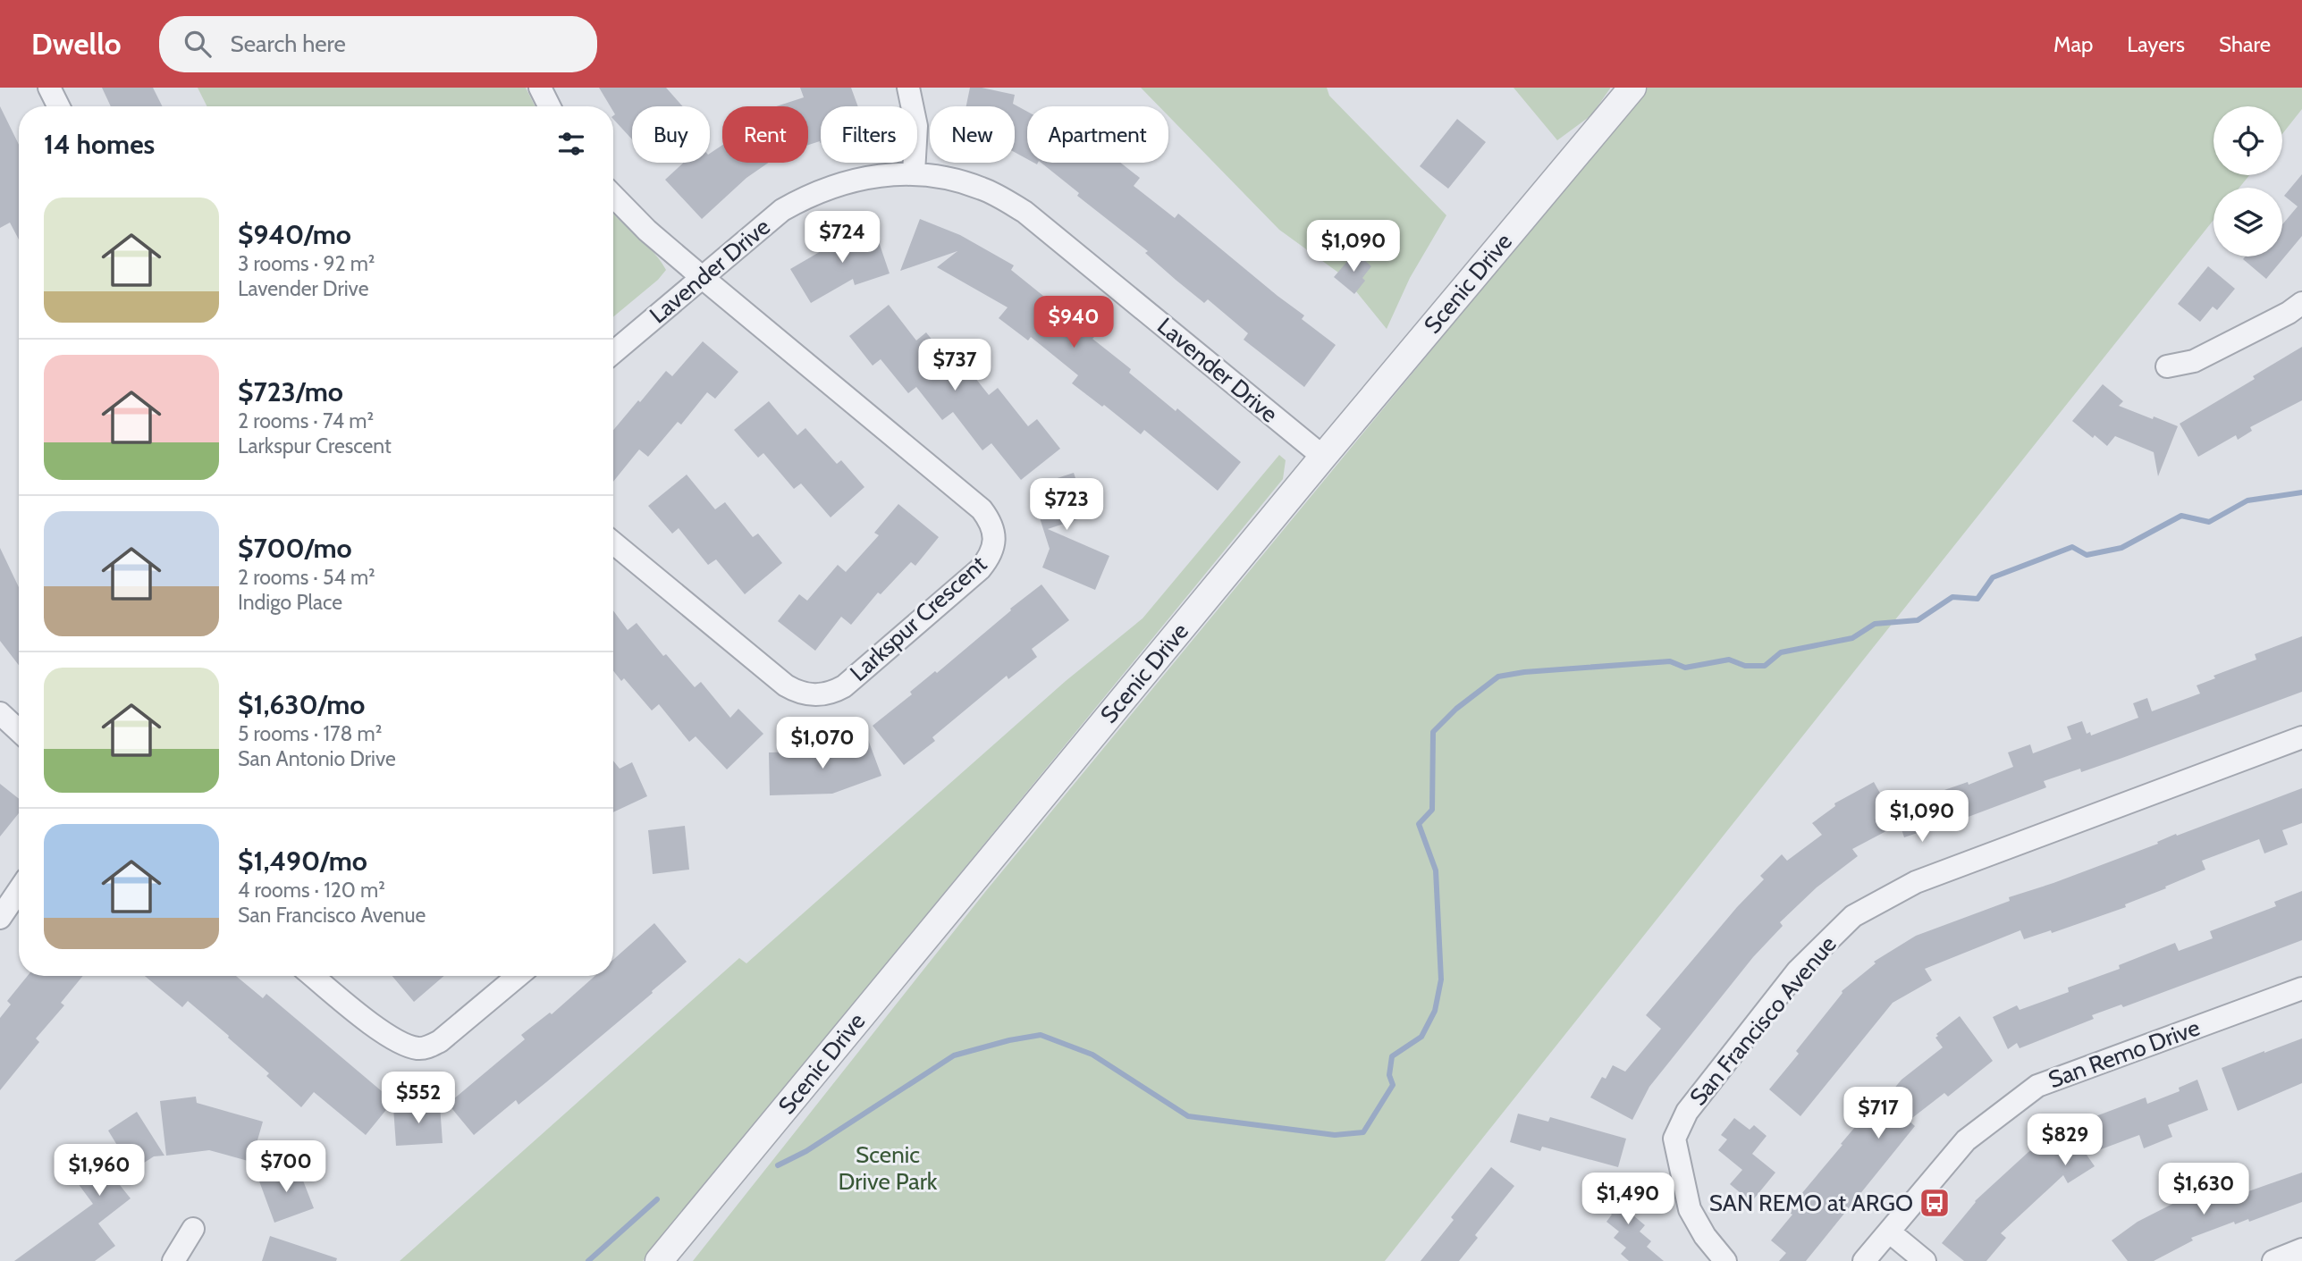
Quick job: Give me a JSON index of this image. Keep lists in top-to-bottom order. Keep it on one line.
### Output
{"streets":{"street":["Lavender Drive","Scenic Drive","Larkspur Crescent","San Francisco Avenue","San Remo Drive"]},"crossings":[["Lavender Drive","Scenic Drive"],["Lavender Drive","Larkspur Crescent"]],"parks":["Scenic Drive Park"],"places":{"bus stop":["SAN REMO at ARGO"]},"page":{"header":"Dwello","search":"Search here","nav":["Map","Layers","Share"],"chip":["Buy","Rent","Filters","New","Apartment"],"heading":"14 homes","list":[{"name":"$940/mo","note":"3 rooms · 92 m² · Lavender Drive"},{"name":"$723/mo","note":"2 rooms · 74 m² · Larkspur Crescent"},{"name":"$700/mo","note":"2 rooms · 54 m² · Indigo Place"},{"name":"$1,630/mo","note":"5 rooms · 178 m² · San Antonio Drive"},{"name":"$1,490/mo","note":"4 rooms · 120 m² · San Francisco Avenue"}],"price":["$724","$1,090","$940","$737","$723","$1,070","$1,090","$552","$717","$829","$700","$1,960","$1,630","$1,490"]}}
